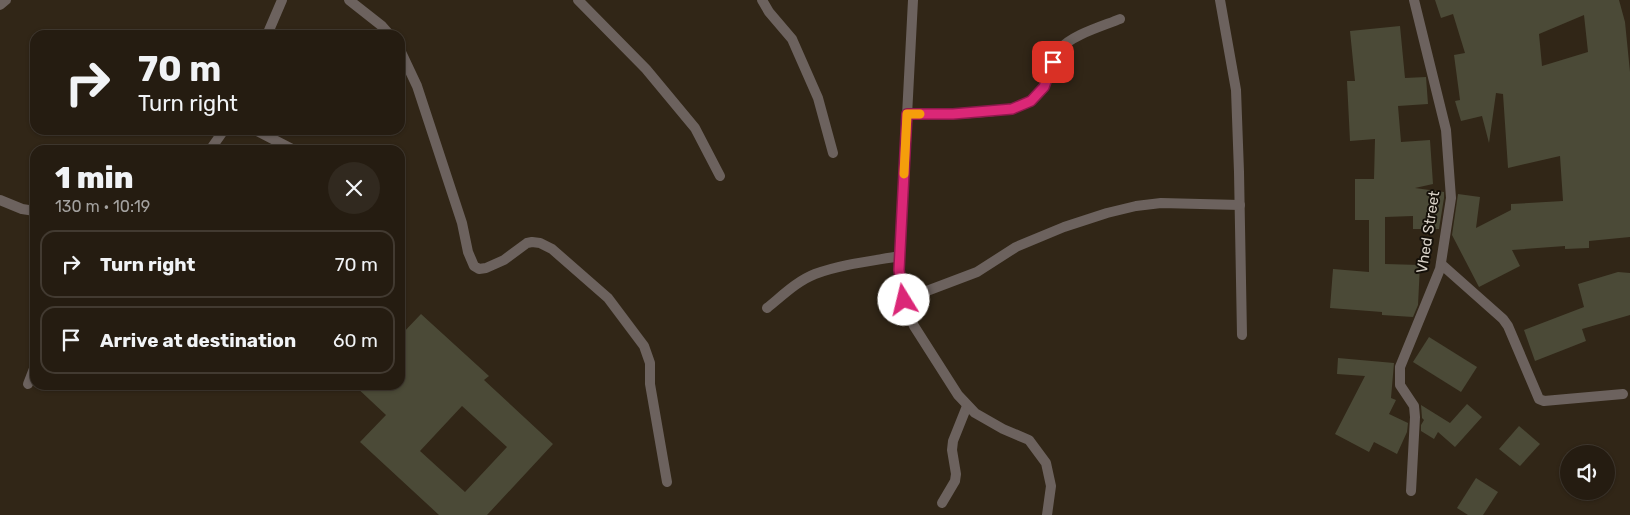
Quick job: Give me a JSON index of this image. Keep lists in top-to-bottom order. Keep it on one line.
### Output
{"streets":{"street":["Vhed Street"]},"page":{"turn":["70 m","Turn right"],"heading":["1 min","130 m · 10:19"],"list":[{"name":"Turn right","value":"70 m"},{"name":"Arrive at destination","value":"60 m"}]}}
